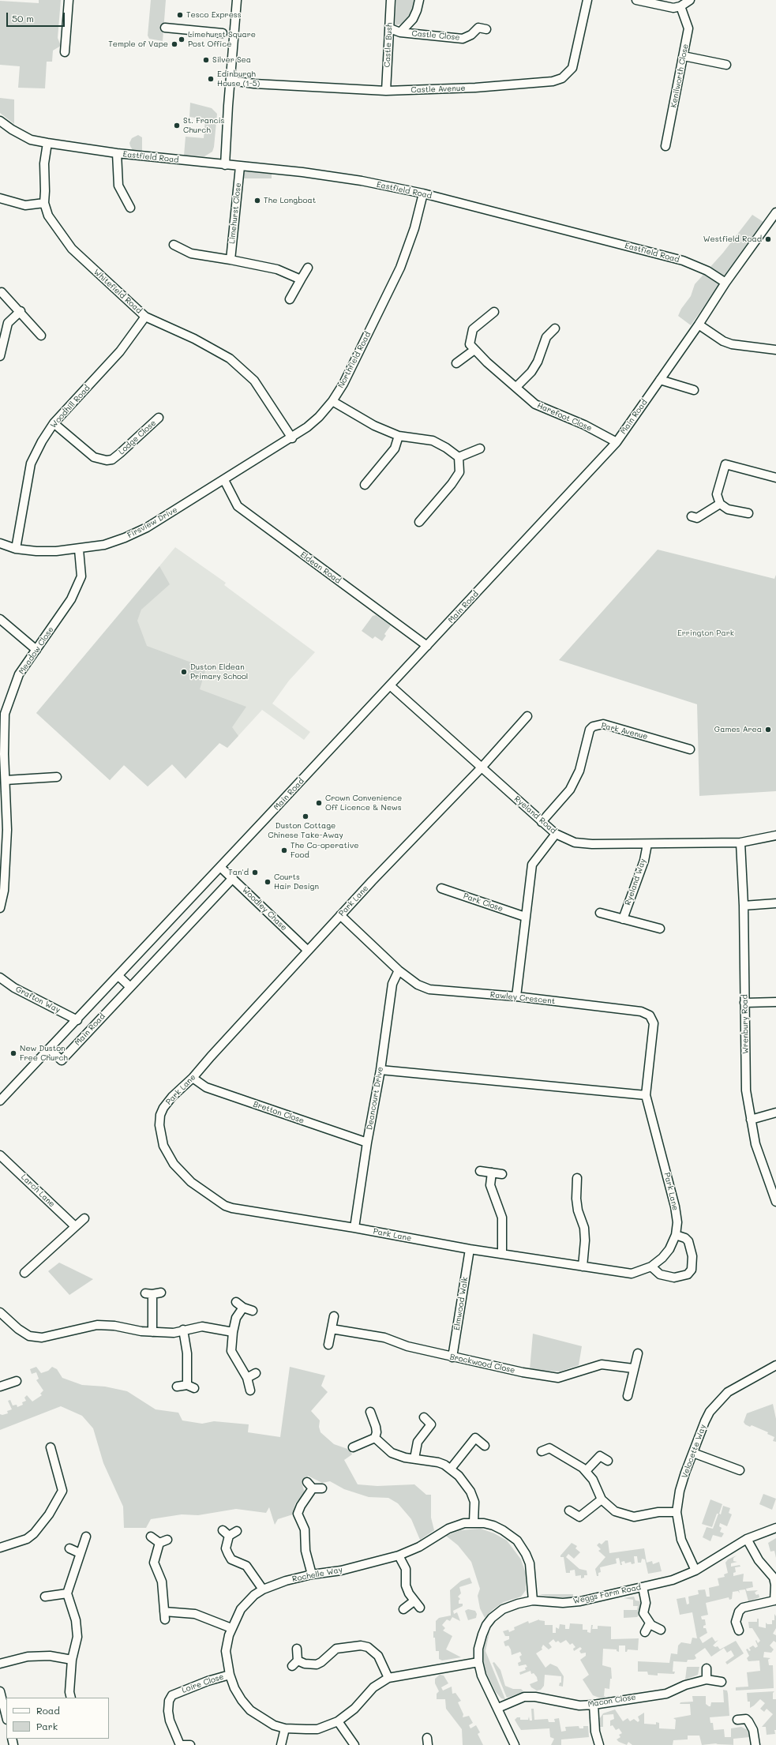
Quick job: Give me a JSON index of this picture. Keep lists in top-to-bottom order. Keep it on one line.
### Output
{"streets":{"street":["Castle Close","Castle Bush","Kenilworth Close","Castle Avenue","Eastfield Road","Limehurst Close","Whitefield Road","Northfield Road","Woodhill Road","Harefoot Close","Main Road","Lodge Close","Firsview Drive","Eldean Road","Meadow Close","Park Avenue","Ryeland Road","Ryeland Way","Park Lane","Park Close","Woodley Chase","Rawley Crescent","Grafton Way","Wrenbury Road","Deancourt Drive","Bretton Close","Larch Lane","Elmwood Walk","Brockwood Close","Velocette Way","Rochelle Way","Weggs Farm Road","Loire Close","Macon Close"]},"crossings":[["Castle Close","Castle Bush"],["Castle Bush","Castle Avenue"],["Eastfield Road","Limehurst Close"],["Eastfield Road","Whitefield Road"],["Eastfield Road","Northfield Road"],["Eastfield Road","Main Road"],["Whitefield Road","Northfield Road"],["Whitefield Road","Woodhill Road"],["Northfield Road","Firsview Drive"],["Northfield Road","Eldean Road"],["Woodhill Road","Lodge Close"],["Woodhill Road","Firsview Drive"],["Harefoot Close","Main Road"],["Main Road","Eldean Road"],["Main Road","Ryeland Road"],["Main Road","Woodley Chase"],["Main Road","Grafton Way"],["Firsview Drive","Eldean Road"],["Firsview Drive","Meadow Close"],["Park Avenue","Ryeland Road"],["Ryeland Road","Ryeland Way"],["Ryeland Road","Park Lane"],["Ryeland Road","Wrenbury Road"],["Park Lane","Woodley Chase"],["Park Lane","Rawley Crescent"],["Park Lane","Deancourt Drive"],["Park Lane","Bretton Close"],["Park Lane","Elmwood Walk"],["Rawley Crescent","Deancourt Drive"],["Deancourt Drive","Bretton Close"],["Elmwood Walk","Brockwood Close"],["Velocette Way","Weggs Farm Road"],["Rochelle Way","Weggs Farm Road"],["Rochelle Way","Loire Close"],["Weggs Farm Road","Macon Close"]],"parks":["Errington Park"],"places":["Tesco Express","Limehurst Square Post Office","Temple of Vape","Silver Sea","Edinburgh House (1-5)","St. Francis Church","The Longboat","Westfield Road","Duston Eldean Primary School","Games Area","Crown Convenience Off Licence & News","Duston Cottage Chinese Take-Away","The Co-operative Food","Tan'd","Courts Hair Design","New Duston Free Church"],"legend":["Road","Park"],"scale_bar":"50 m"}
